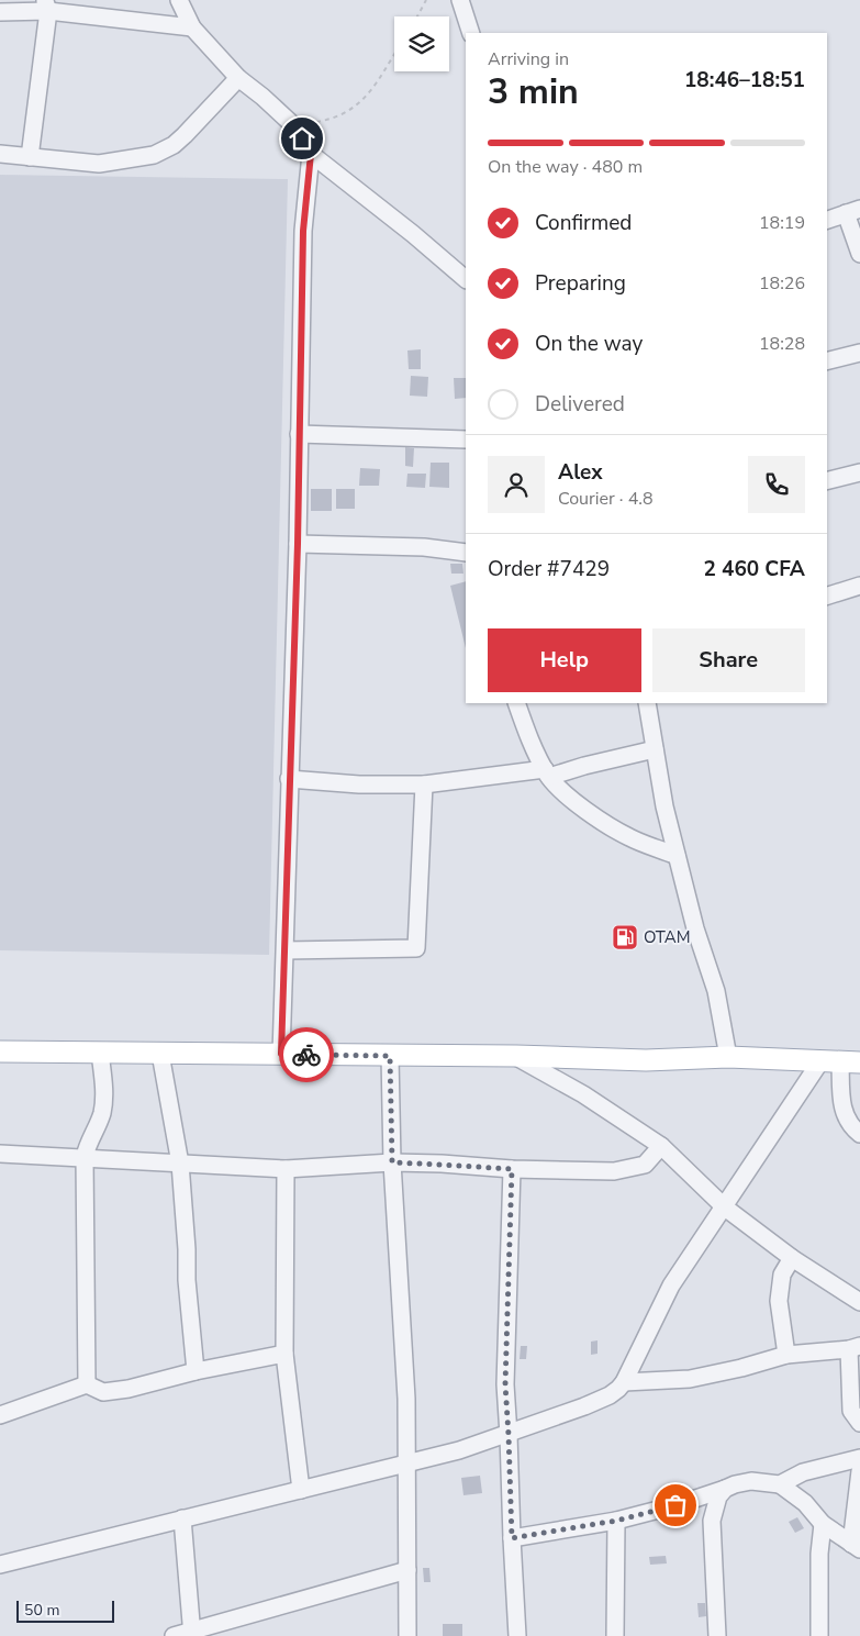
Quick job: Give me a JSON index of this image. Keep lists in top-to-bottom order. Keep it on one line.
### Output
{"places":{"fuel station":["OTAM"]},"scale_bar":"50 m","page":{"heading":["3 min","Arriving in","18:46–18:51"],"panel":["Alex","Courier · 4.8","Order #7429","2 460 CFA"],"bar":"On the way · 480 m","list":[["Confirmed","18:19"],["Preparing","18:26"],["On the way","18:28"],"Delivered"],"buttons":["Help","Share"],"scale":"50 m"}}
